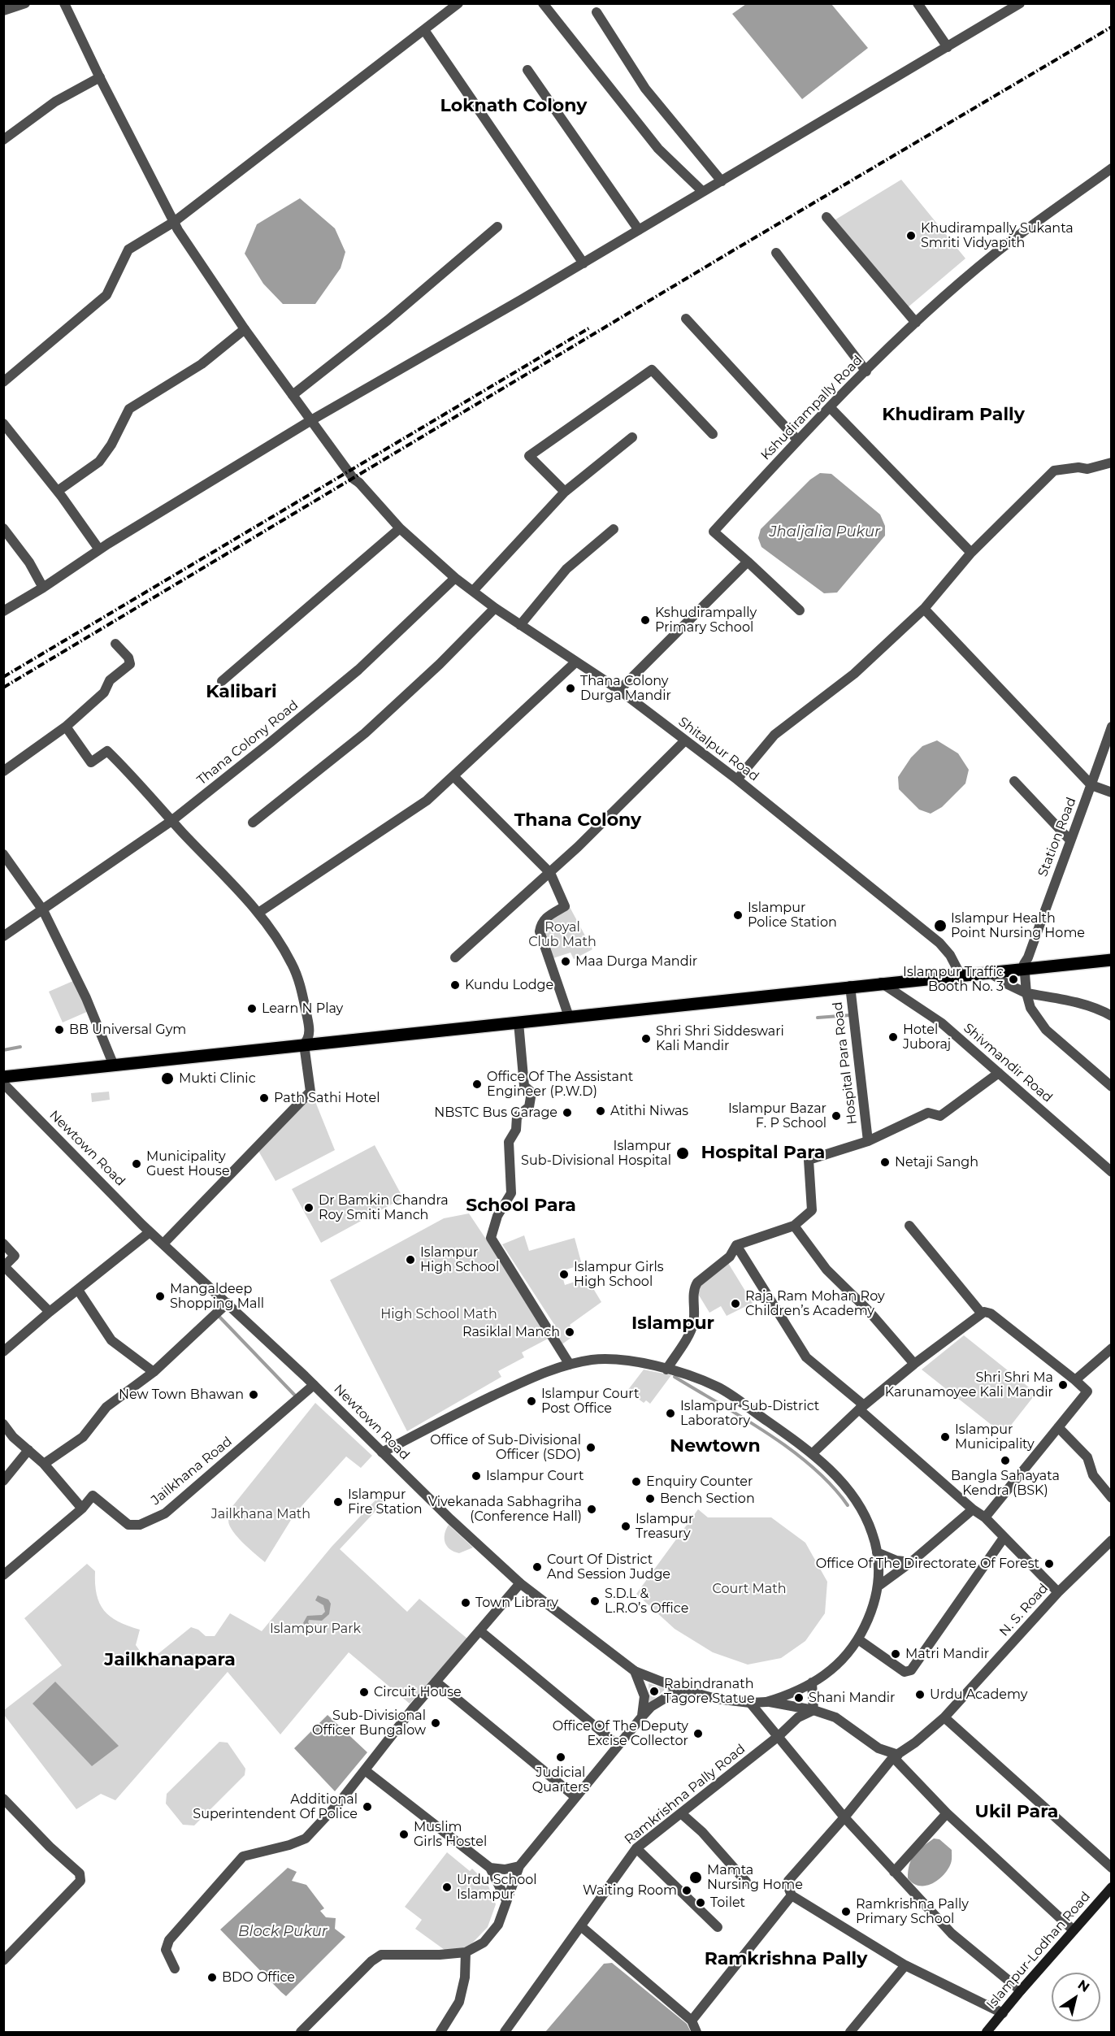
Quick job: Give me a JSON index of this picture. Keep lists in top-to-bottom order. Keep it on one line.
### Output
{"streets":{"main road":["Islampur-Lodhan Road"],"street":["Kshudirampally Road","Thana Colony Road","Shitalpur Road","Station Road","Hospital Para Road","Shivmandir Road","Newtown Road","Jailkhana Road","N. S. Road","Ramkrishna Pally Road"]},"crossings":[["Thana Colony Road","Shitalpur Road"],["Newtown Road","Jailkhana Road"]],"districts":["Loknath Colony","Khudiram Pally","Kalibari","Thana Colony","Hospital Para","School Para","Islampur","Newtown","Jailkhanapara","Ukil Para","Ramkrishna Pally"],"water":["Jhaljalia Pukur","Block Pukur"],"parks":["Royal Club Math","High School Math","Jailkhana Math","Court Math","Islampur Park"],"places":["Khudirampally Sukanta Smriti Vidyapith","Kshudirampally Primary School","Thana Colony Durga Mandir","Islampur Police Station","Islampur Health Point Nursing Home","Maa Durga Mandir","Islampur Traffic Booth No. 3","Kundu Lodge","Learn N Play","BB Universal Gym","Hotel Juboraj","Shri Shri Siddeswari Kali Mandir","Mukti Clinic","Office Of The Assistant Engineer (P.W.D)","Path Sathi Hotel","Atithi Niwas","NBSTC Bus Garage","Islampur Bazar F. P School","Islampur Sub-Divisional Hospital","Netaji Sangh","Municipality Guest House","Dr Bamkin Chandra Roy Smiti Manch","Islampur High School","Islampur Girls High School","Mangaldeep Shopping Mall","Raja Ram Mohan Roy Children’s Academy","Rasiklal Manch","Shri Shri Ma Karunamoyee Kali Mandir","New Town Bhawan","Islampur Court Post Office","Islampur Sub-District Laboratory","Islampur Municipality","Office of Sub-Divisional Officer (SDO)","Bangla Sahayata Kendra (BSK)","Islampur Court","Enquiry Counter","Bench Section","Islampur Fire Station","Vivekanada Sabhagriha (Conference Hall)","Islampur Treasury","Office Of The Directorate Of Forest","Court Of District And Session Judge","S.D.L & L.R.O’s Office","Town Library","Matri Mandir","Rabindranath Tagore Statue","Circuit House","Urdu Academy","Shani Mandir","Sub-Divisional Officer Bungalow","Office Of The Deputy Excise Collector","Judicial Quarters","Additional Superintendent Of Police","Muslim Girls Hostel","Mamta Nursing Home","Urdu School Islampur","Waiting Room","Toilet","Ramkrishna Pally Primary School","BDO Office"],"north":"top right"}
